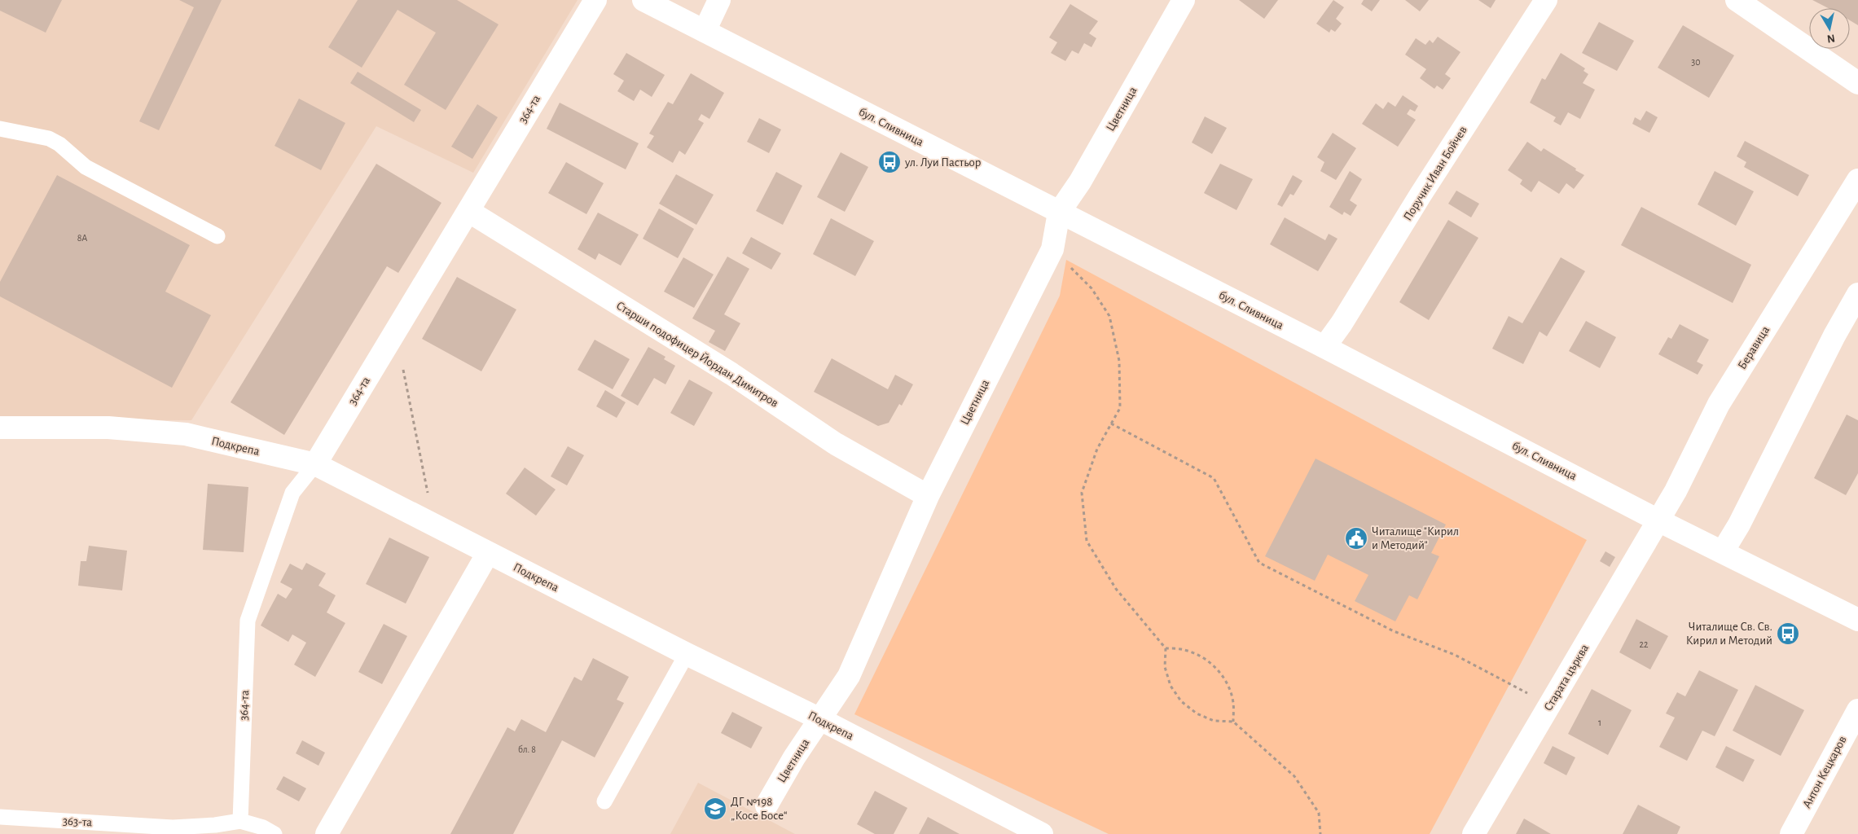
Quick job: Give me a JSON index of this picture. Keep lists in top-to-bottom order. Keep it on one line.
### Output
{"streets":{"street":["364-та","Цветница","бул. Сливница","Поручик Иван Бойчев","Беравица","Старши подофицер Йордан Димитров","Подкрепа","Старата църква","Антон Кецкаров"],"lane":["363-та"]},"crossings":[["364-та","Старши подофицер Йордан Димитров"],["364-та","Подкрепа"],["364-та","363-та"],["Цветница","бул. Сливница"],["Цветница","Старши подофицер Йордан Димитров"],["Цветница","Подкрепа"],["бул. Сливница","Поручик Иван Бойчев"],["бул. Сливница","Беравица"],["бул. Сливница","Старата църква"],["Беравица","Старата църква"]],"places":{"bus stop":["ул. Луи Пастьор","Читалище Св. Св. Кирил и Методий"],"public building":["Читалище \"Кирил и Методий\""],"school or university":["ДГ №198 „Косе Босе“"]},"house_numbers":["30","8А","22","1","бл. 8"],"north":"bottom"}
